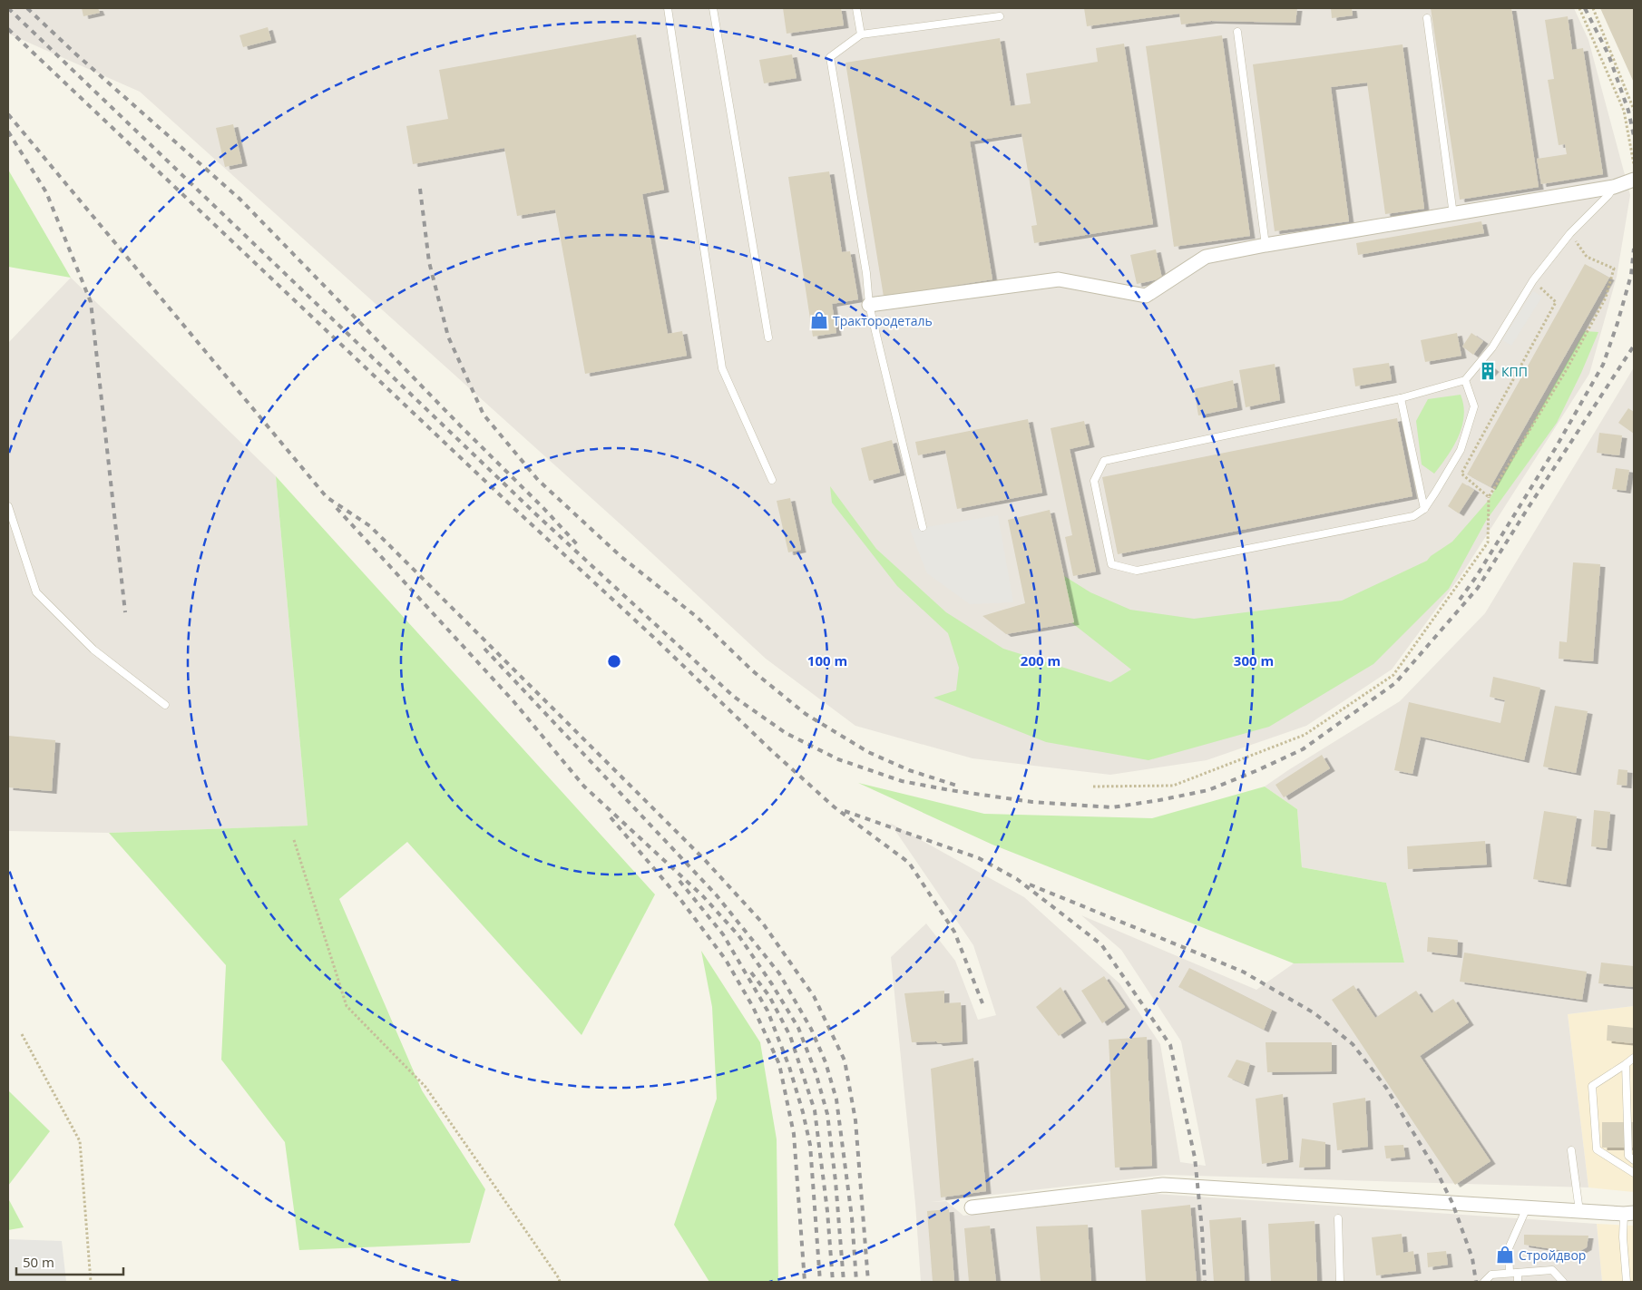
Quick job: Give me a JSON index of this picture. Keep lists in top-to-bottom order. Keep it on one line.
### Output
{"places":{"shop":["Трактородеталь","Стройдвор"],"building":["КПП"]},"scale_bar":"50 m","rings":["100 m","200 m","300 m"]}
